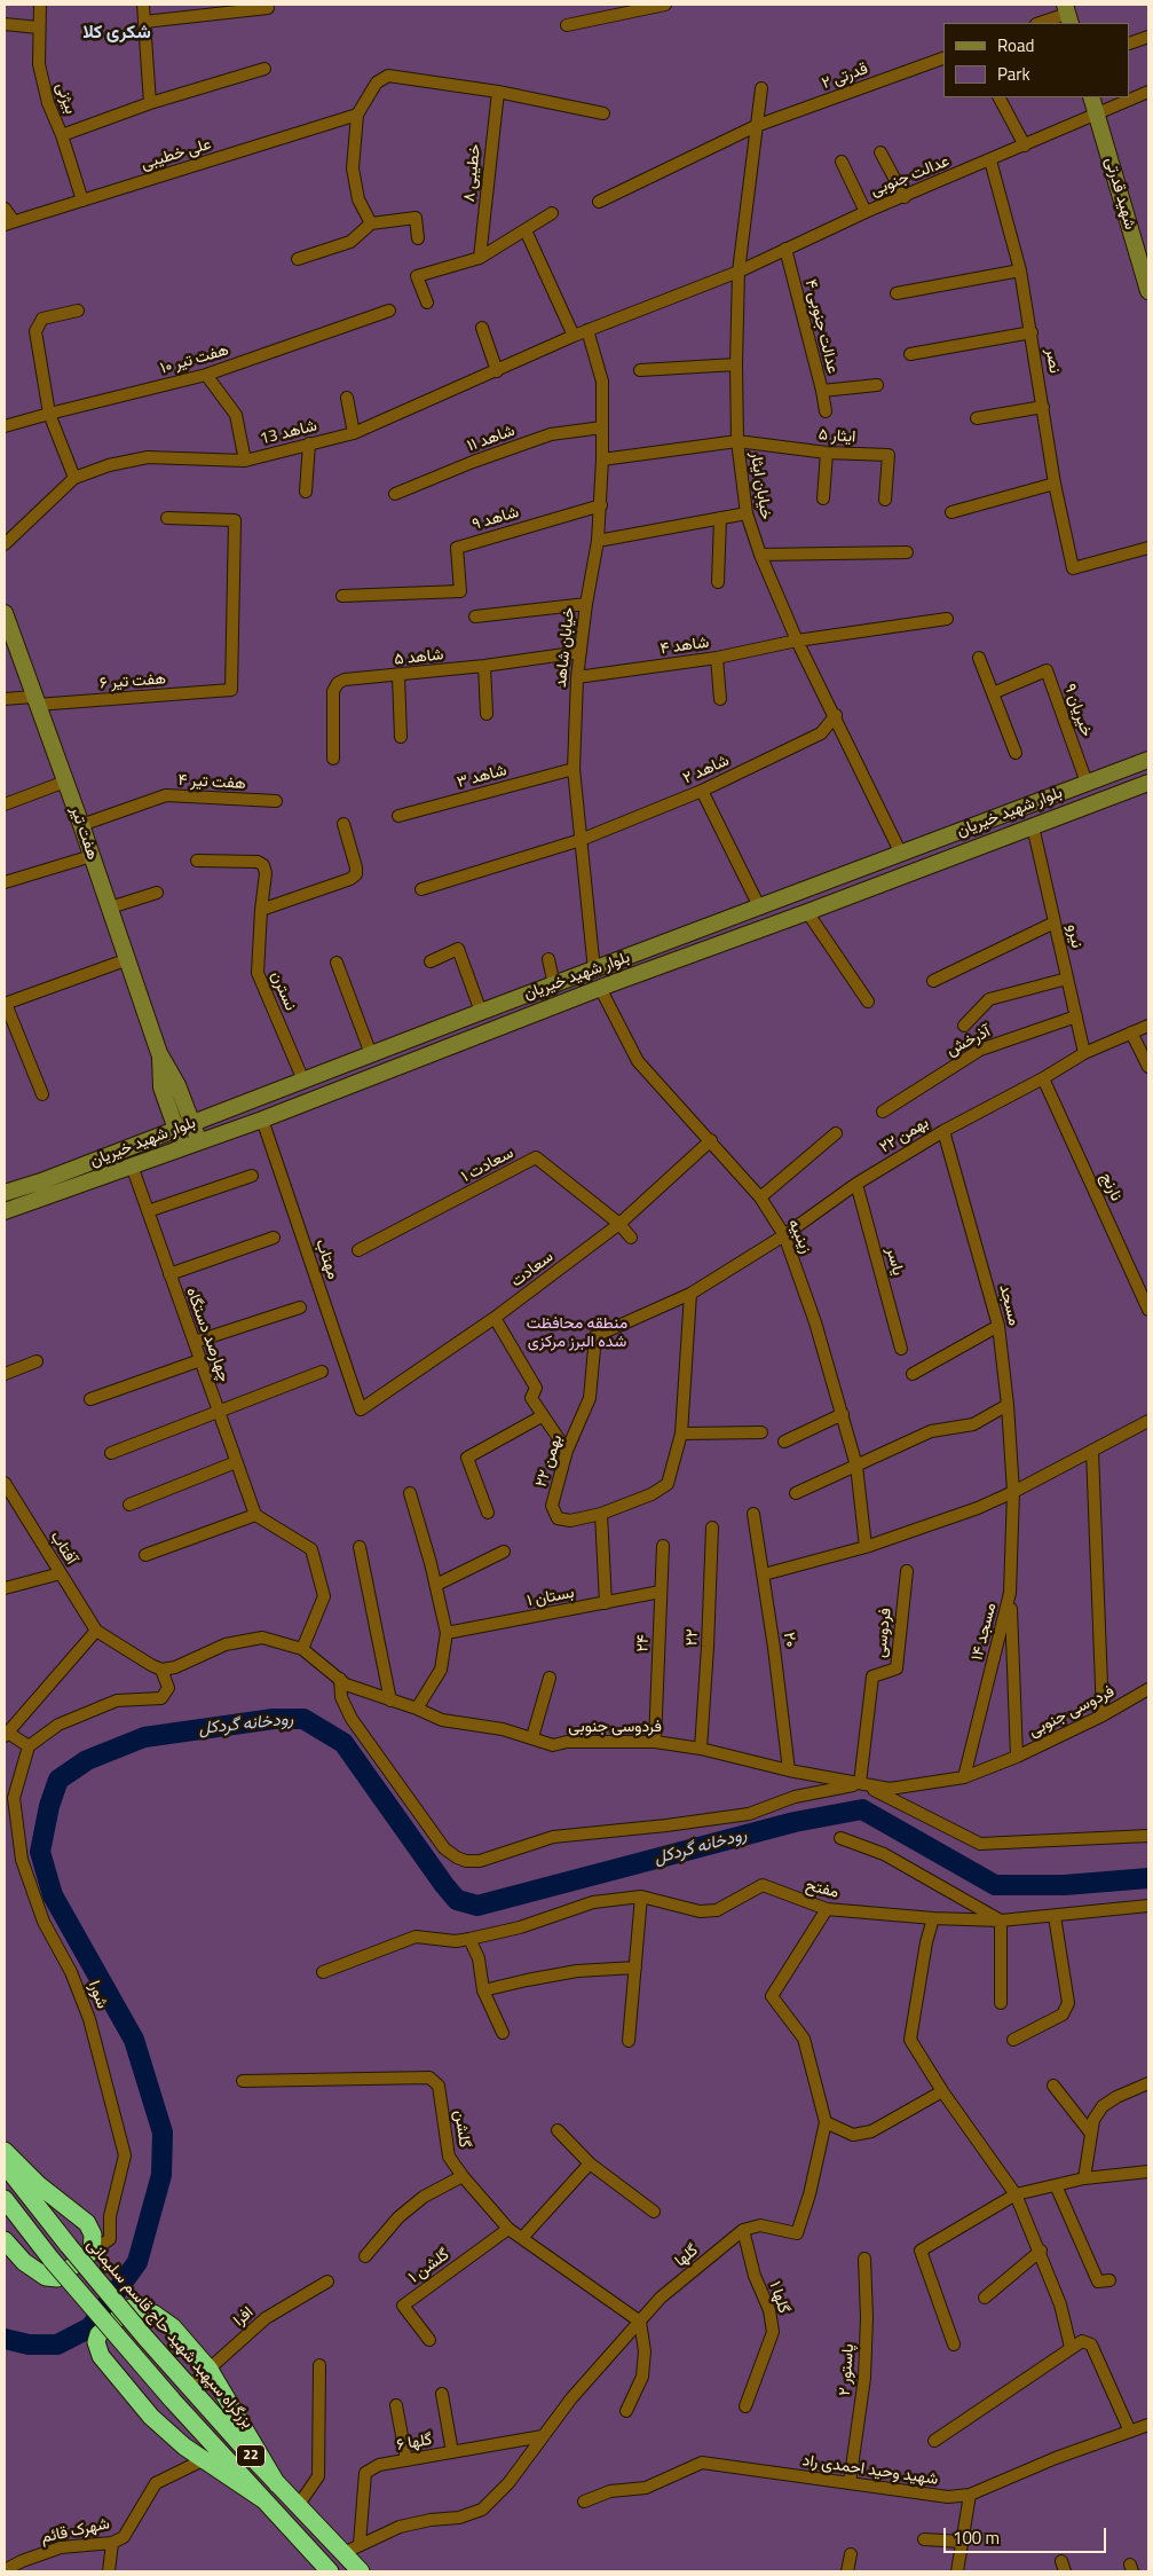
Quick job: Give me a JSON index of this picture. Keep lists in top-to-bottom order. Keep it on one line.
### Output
{"streets":{"highway":["بزرگراه سپهبد شهید حاج قاسم سلیمانی","22"],"main road":["شهید قدرتی","بلوار شهید خیریان","هفت تیر"],"street":["قدرتی ۲","بیژنی","علی خطیبی","خطیبی ۸","عدالت جنوبی","عدالت جنوبی ۴","هفت تیر ۱۰","نصر","شاهد 13","ایثار ۵","شاهد ۱۱","خیابان ایثار","شاهد ۹","شاهد ۴","خیابان شاهد","شاهد ۵","هفت تیر ۶","خیریان ۹","شاهد ۲","شاهد ۳","هفت تیر ۴","نیرو","نسترن","آذرخش","۲۲ بهمن","سعادت ۱","نارنج","زینبیه","مهتاب","یاسر","سعادت","مسجد","چهارصد دستگاه","آفتاب","بستان ۱","مسجد ۱۴","فردوسی","۲۲","۲۰","۲۴","فردوسی جنوبی","مفتح","شورا","گلشن","گلها","گلشن ۱","گلها ۱","افرا","پاستور ۲","گلها ۶","شهید وحید احمدی راد","شهرک قائم"]},"crossings":[["قدرتی ۲","خیابان ایثار"],["بیژنی","علی خطیبی"],["عدالت جنوبی","شهید قدرتی"],["عدالت جنوبی","عدالت جنوبی ۴"],["عدالت جنوبی","نصر"],["عدالت جنوبی","شاهد 13"],["عدالت جنوبی","خیابان ایثار"],["عدالت جنوبی","خیابان شاهد"],["شاهد 13","خیابان شاهد"],["ایثار ۵","خیابان ایثار"],["ایثار ۵","خیابان شاهد"],["شاهد ۱۱","خیابان شاهد"],["خیابان ایثار","شاهد ۴"],["خیابان ایثار","شاهد ۲"],["خیابان ایثار","بلوار شهید خیریان"],["شاهد ۹","خیابان شاهد"],["شاهد ۴","خیابان شاهد"],["خیابان شاهد","شاهد ۵"],["خیابان شاهد","شاهد ۲"],["خیابان شاهد","شاهد ۳"],["خیابان شاهد","بلوار شهید خیریان"],["هفت تیر ۶","هفت تیر"],["خیریان ۹","بلوار شهید خیریان"],["هفت تیر ۴","هفت تیر"],["بلوار شهید خیریان","هفت تیر"],["بلوار شهید خیریان","نیرو"],["بلوار شهید خیریان","نسترن"],["بلوار شهید خیریان","زینبیه"],["بلوار شهید خیریان","مهتاب"],["بلوار شهید خیریان","چهارصد دستگاه"],["نیرو","آذرخش"],["نیرو","۲۲ بهمن"],["۲۲ بهمن","نارنج"],["۲۲ بهمن","زینبیه"],["۲۲ بهمن","یاسر"],["۲۲ بهمن","مسجد"],["سعادت ۱","سعادت"],["زینبیه","سعادت"],["مهتاب","سعادت"],["مسجد","مسجد ۱۴"],["بستان ۱","۲۴"],["مسجد ۱۴","فردوسی جنوبی"],["فردوسی","فردوسی جنوبی"],["۲۲","فردوسی جنوبی"],["۲۰","فردوسی جنوبی"],["۲۴","فردوسی جنوبی"],["گلشن","گلها"],["گلشن","گلشن ۱"],["گلها","گلها ۱"],["گلها","بزرگراه سپهبد شهید حاج قاسم سلیمانی"],["گلها","گلها ۶"],["افرا","بزرگراه سپهبد شهید حاج قاسم سلیمانی"],["پاستور ۲","شهید وحید احمدی راد"],["22","شهرک قائم"]],"districts":["شکری کلا"],"water":["رودخانه گردکل"],"parks":["منطقه محافظت شده البرز مرکزی"],"legend":["Road","Park"],"scale_bar":"100 m"}
